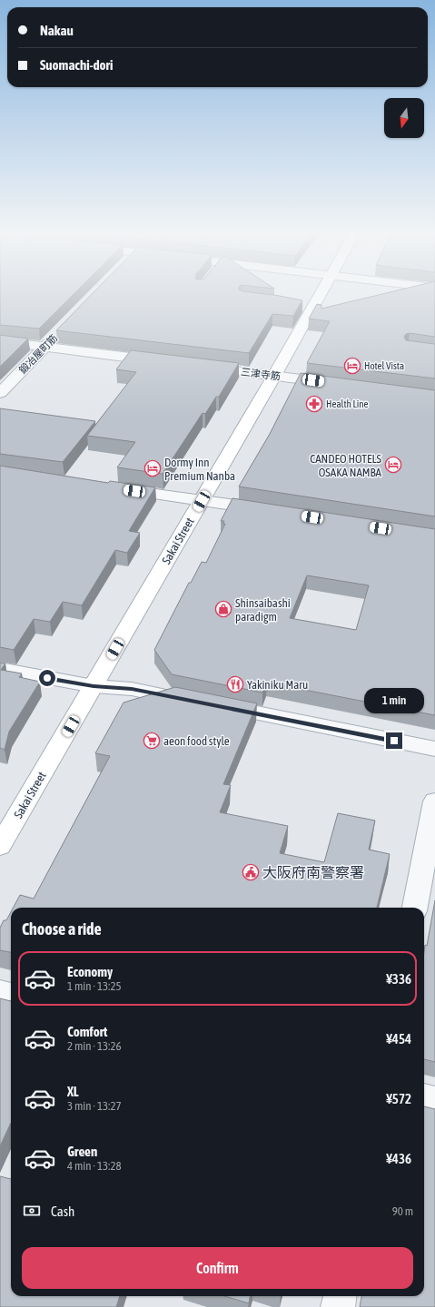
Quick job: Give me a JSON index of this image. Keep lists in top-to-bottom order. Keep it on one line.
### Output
{"streets":{"main road":["Sakai Street"],"street":["鍛冶屋町筋","三津寺筋"]},"crossings":[["三津寺筋","Sakai Street"]],"places":{"hotel":["Hotel Vista","CANDEO HOTELS OSAKA NAMBA","Dormy Inn Premium Nanba"],"pharmacy":["Health Line"],"shop":["Shinsaibashi paradigm"],"restaurant":["Yakiniku Maru"],"supermarket":["aeon food style"],"public building":["大阪府南警察署"]},"north":"bottom","page":{"banner":["Nakau","Suomachi-dori"],"bubble":"1 min","heading":"Choose a ride","list":[{"name":"Economy","note":"1 min · 13:25","value":"¥336"},{"name":"Comfort","note":"2 min · 13:26","value":"¥454"},{"name":"XL","note":"3 min · 13:27","value":"¥572"},{"name":"Green","note":"4 min · 13:28","value":"¥436"}],"pay":["Cash","90 m"],"buttons":"Confirm"}}
